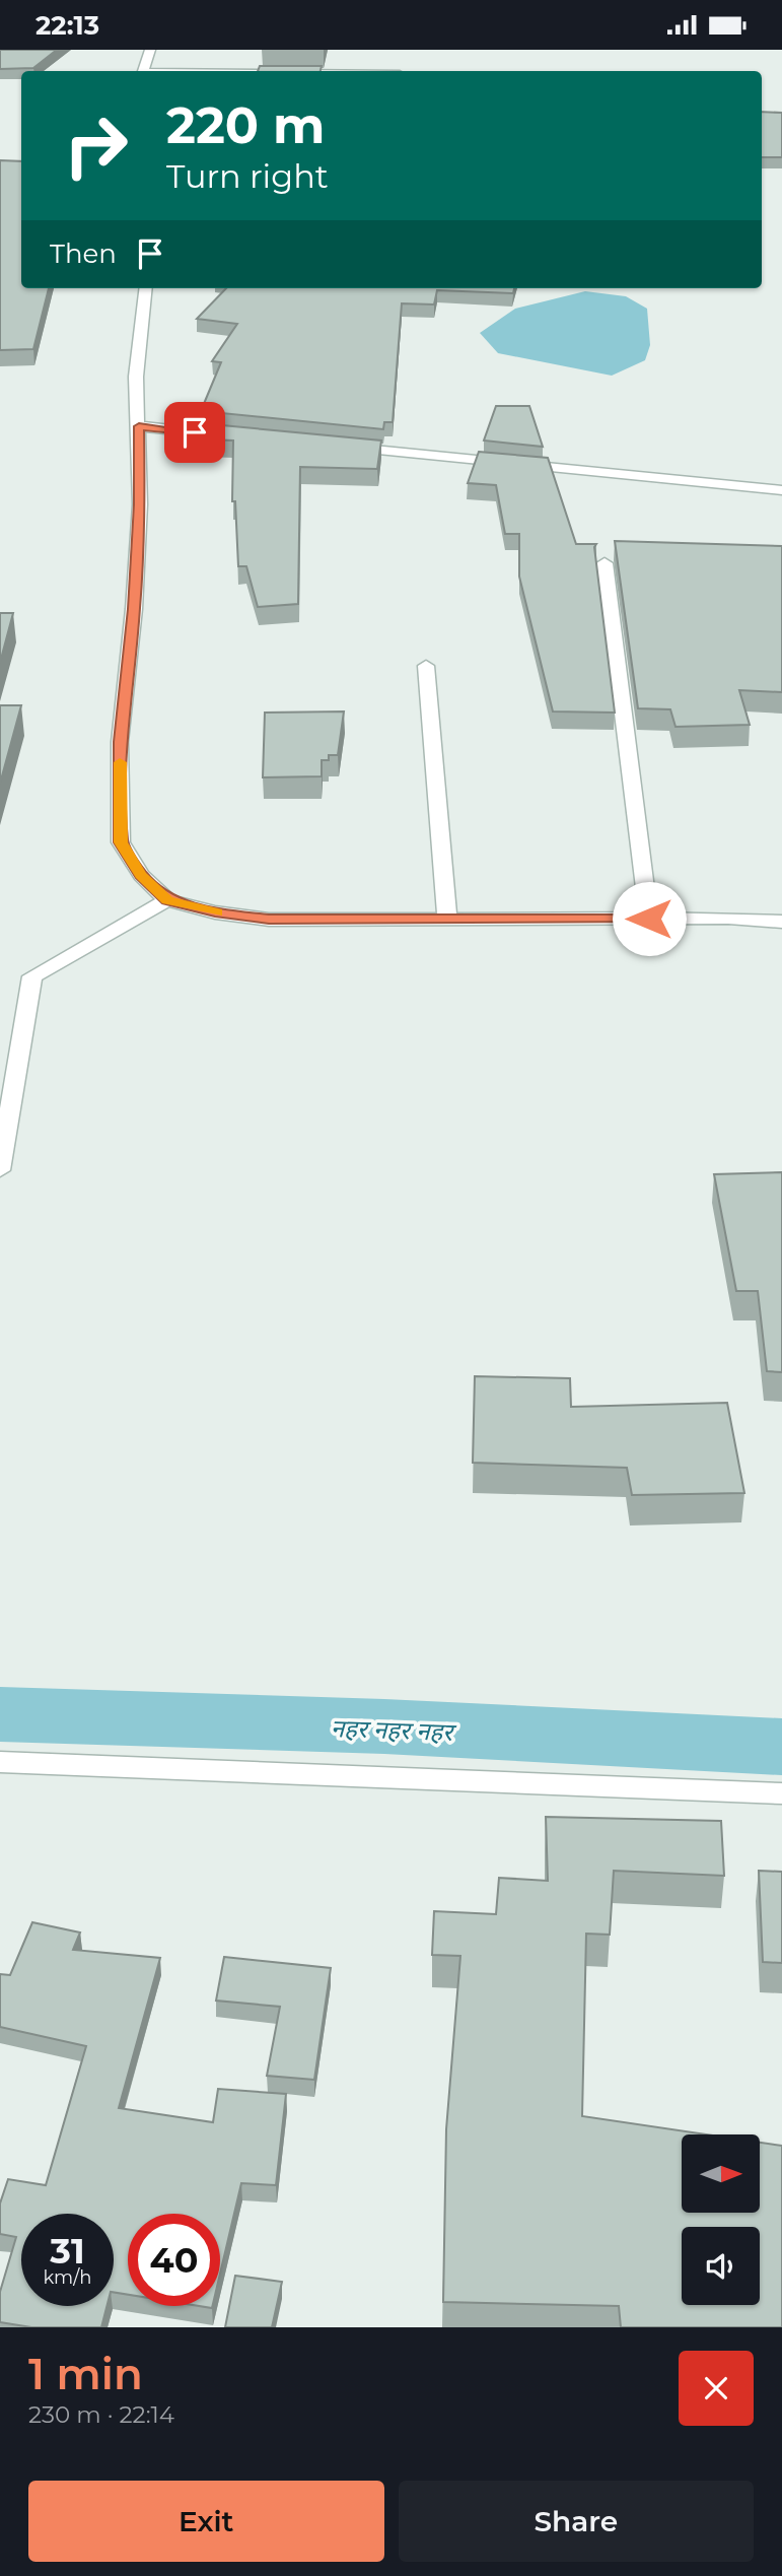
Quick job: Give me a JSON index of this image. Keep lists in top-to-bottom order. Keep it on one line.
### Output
{"water":["नहर नहर नहर"],"north":"right","page":{"status":"22:13","turn":["220 m","Turn right"],"then":"Then","speed":"31 km/h","limit":"40","heading":["1 min","230 m · 22:14"],"buttons":["Exit","Share"]}}
